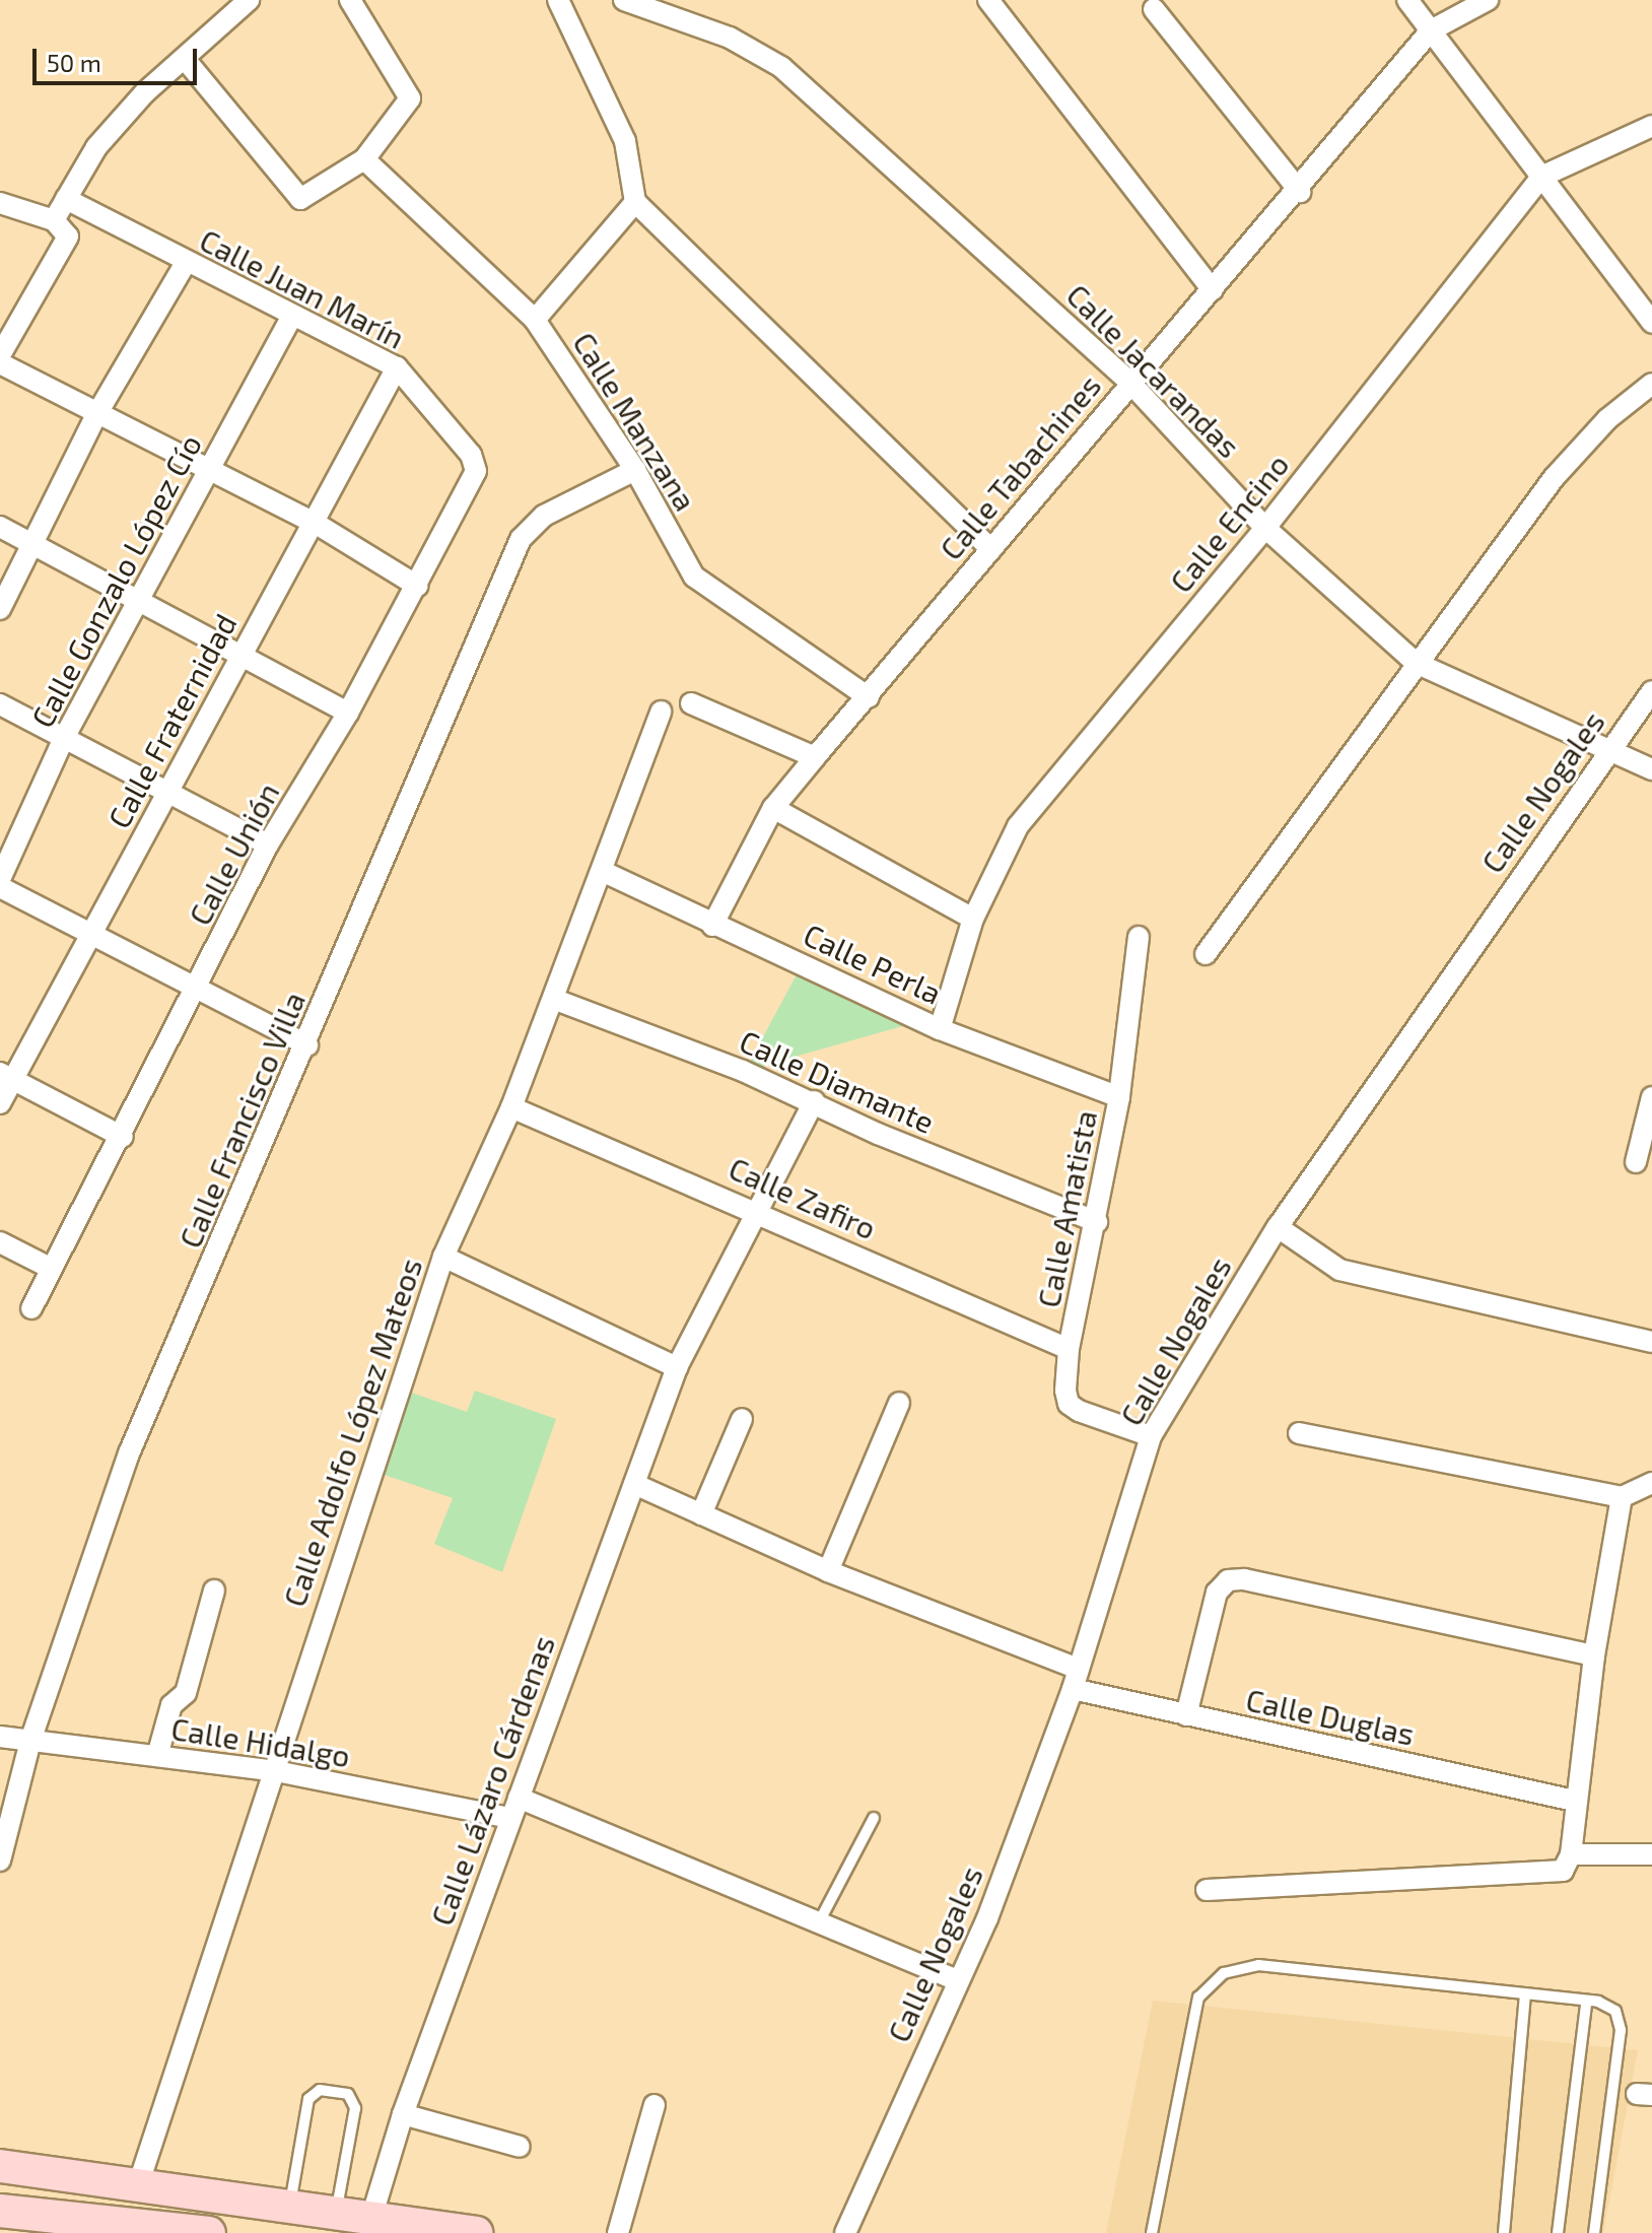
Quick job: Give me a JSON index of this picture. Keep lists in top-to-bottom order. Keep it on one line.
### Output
{"streets":{"street":["Calle Juan Marín","Calle Jacarandas","Calle Manzana","Calle Tabachines","Calle Encino","Calle Gonzalo López Cío","Calle Fraternidad","Calle Nogales","Calle Unión","Calle Perla","Calle Diamante","Calle Francisco Villa","Calle Zafiro","Calle Amatista","Calle Adolfo López Mateos","Calle Duglas","Calle Hidalgo","Calle Lázaro Cárdenas"]},"crossings":[["Calle Juan Marín","Calle Gonzalo López Cío"],["Calle Juan Marín","Calle Fraternidad"],["Calle Juan Marín","Calle Unión"],["Calle Jacarandas","Calle Tabachines"],["Calle Jacarandas","Calle Encino"],["Calle Jacarandas","Calle Nogales"],["Calle Manzana","Calle Tabachines"],["Calle Manzana","Calle Francisco Villa"],["Calle Tabachines","Calle Perla"],["Calle Encino","Calle Perla"],["Calle Nogales","Calle Amatista"],["Calle Nogales","Calle Duglas"],["Calle Perla","Calle Amatista"],["Calle Perla","Calle Adolfo López Mateos"],["Calle Diamante","Calle Amatista"],["Calle Diamante","Calle Adolfo López Mateos"],["Calle Diamante","Calle Lázaro Cárdenas"],["Calle Francisco Villa","Calle Hidalgo"],["Calle Zafiro","Calle Amatista"],["Calle Zafiro","Calle Adolfo López Mateos"],["Calle Zafiro","Calle Lázaro Cárdenas"],["Calle Adolfo López Mateos","Calle Hidalgo"],["Calle Hidalgo","Calle Lázaro Cárdenas"]],"scale_bar":"50 m"}
